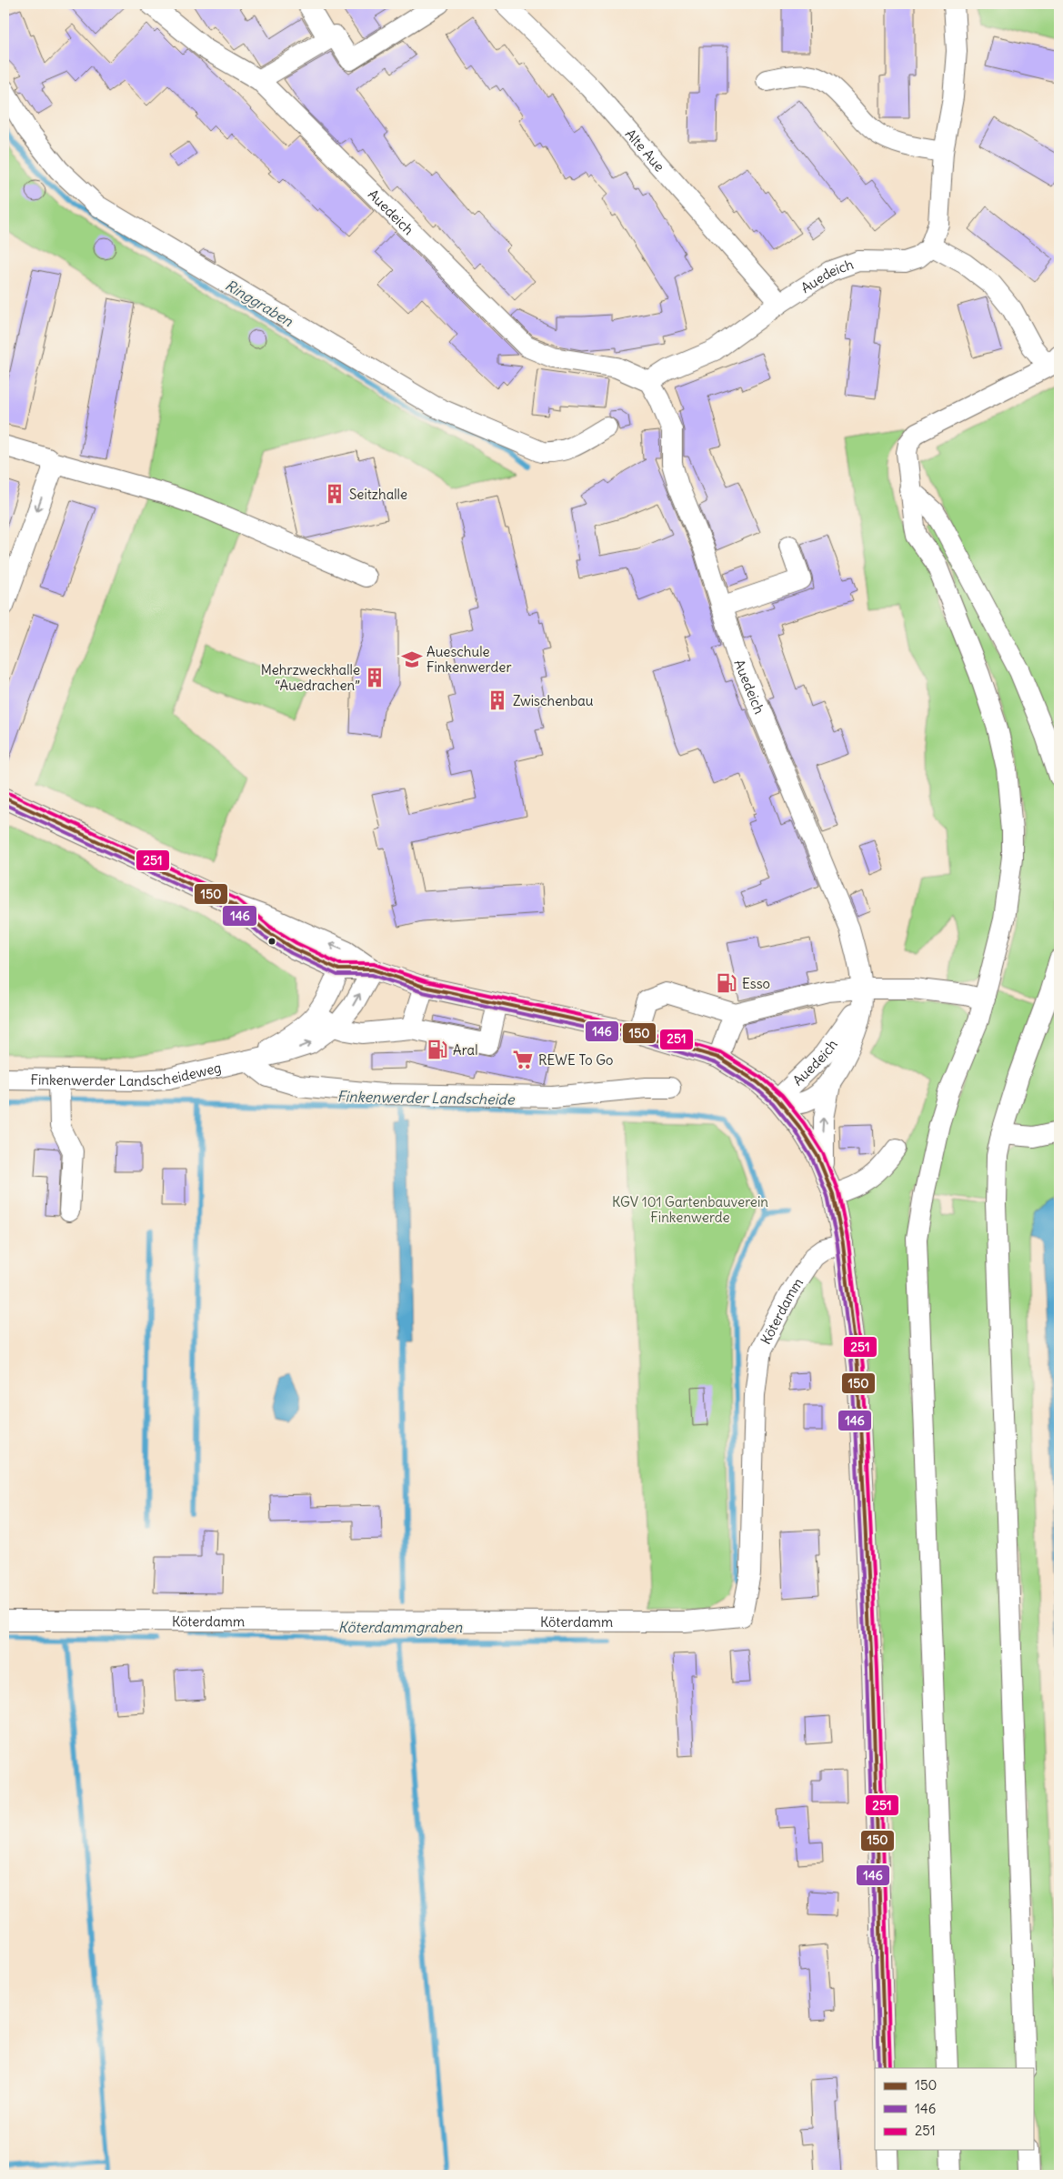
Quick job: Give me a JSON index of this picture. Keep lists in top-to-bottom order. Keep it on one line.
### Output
{"streets":{"street":["Alte Aue","Auedeich","Finkenwerder Landscheideweg","Köterdamm"]},"crossings":[["Alte Aue","Auedeich"]],"water":["Ringgraben","Finkenwerder Landscheide","Köterdammgraben"],"parks":["KGV 101 Gartenbauverein Finkenwerde"],"places":{"building":["Seitzhalle","Mehrzweckhalle “Auedrachen”","Zwischenbau"],"school or university":["Aueschule Finkenwerder"],"fuel station":["Esso","Aral"],"supermarket":["REWE To Go"]},"lines":["transit line 251","transit line 150","transit line 146"],"legend":["150","146","251"]}
